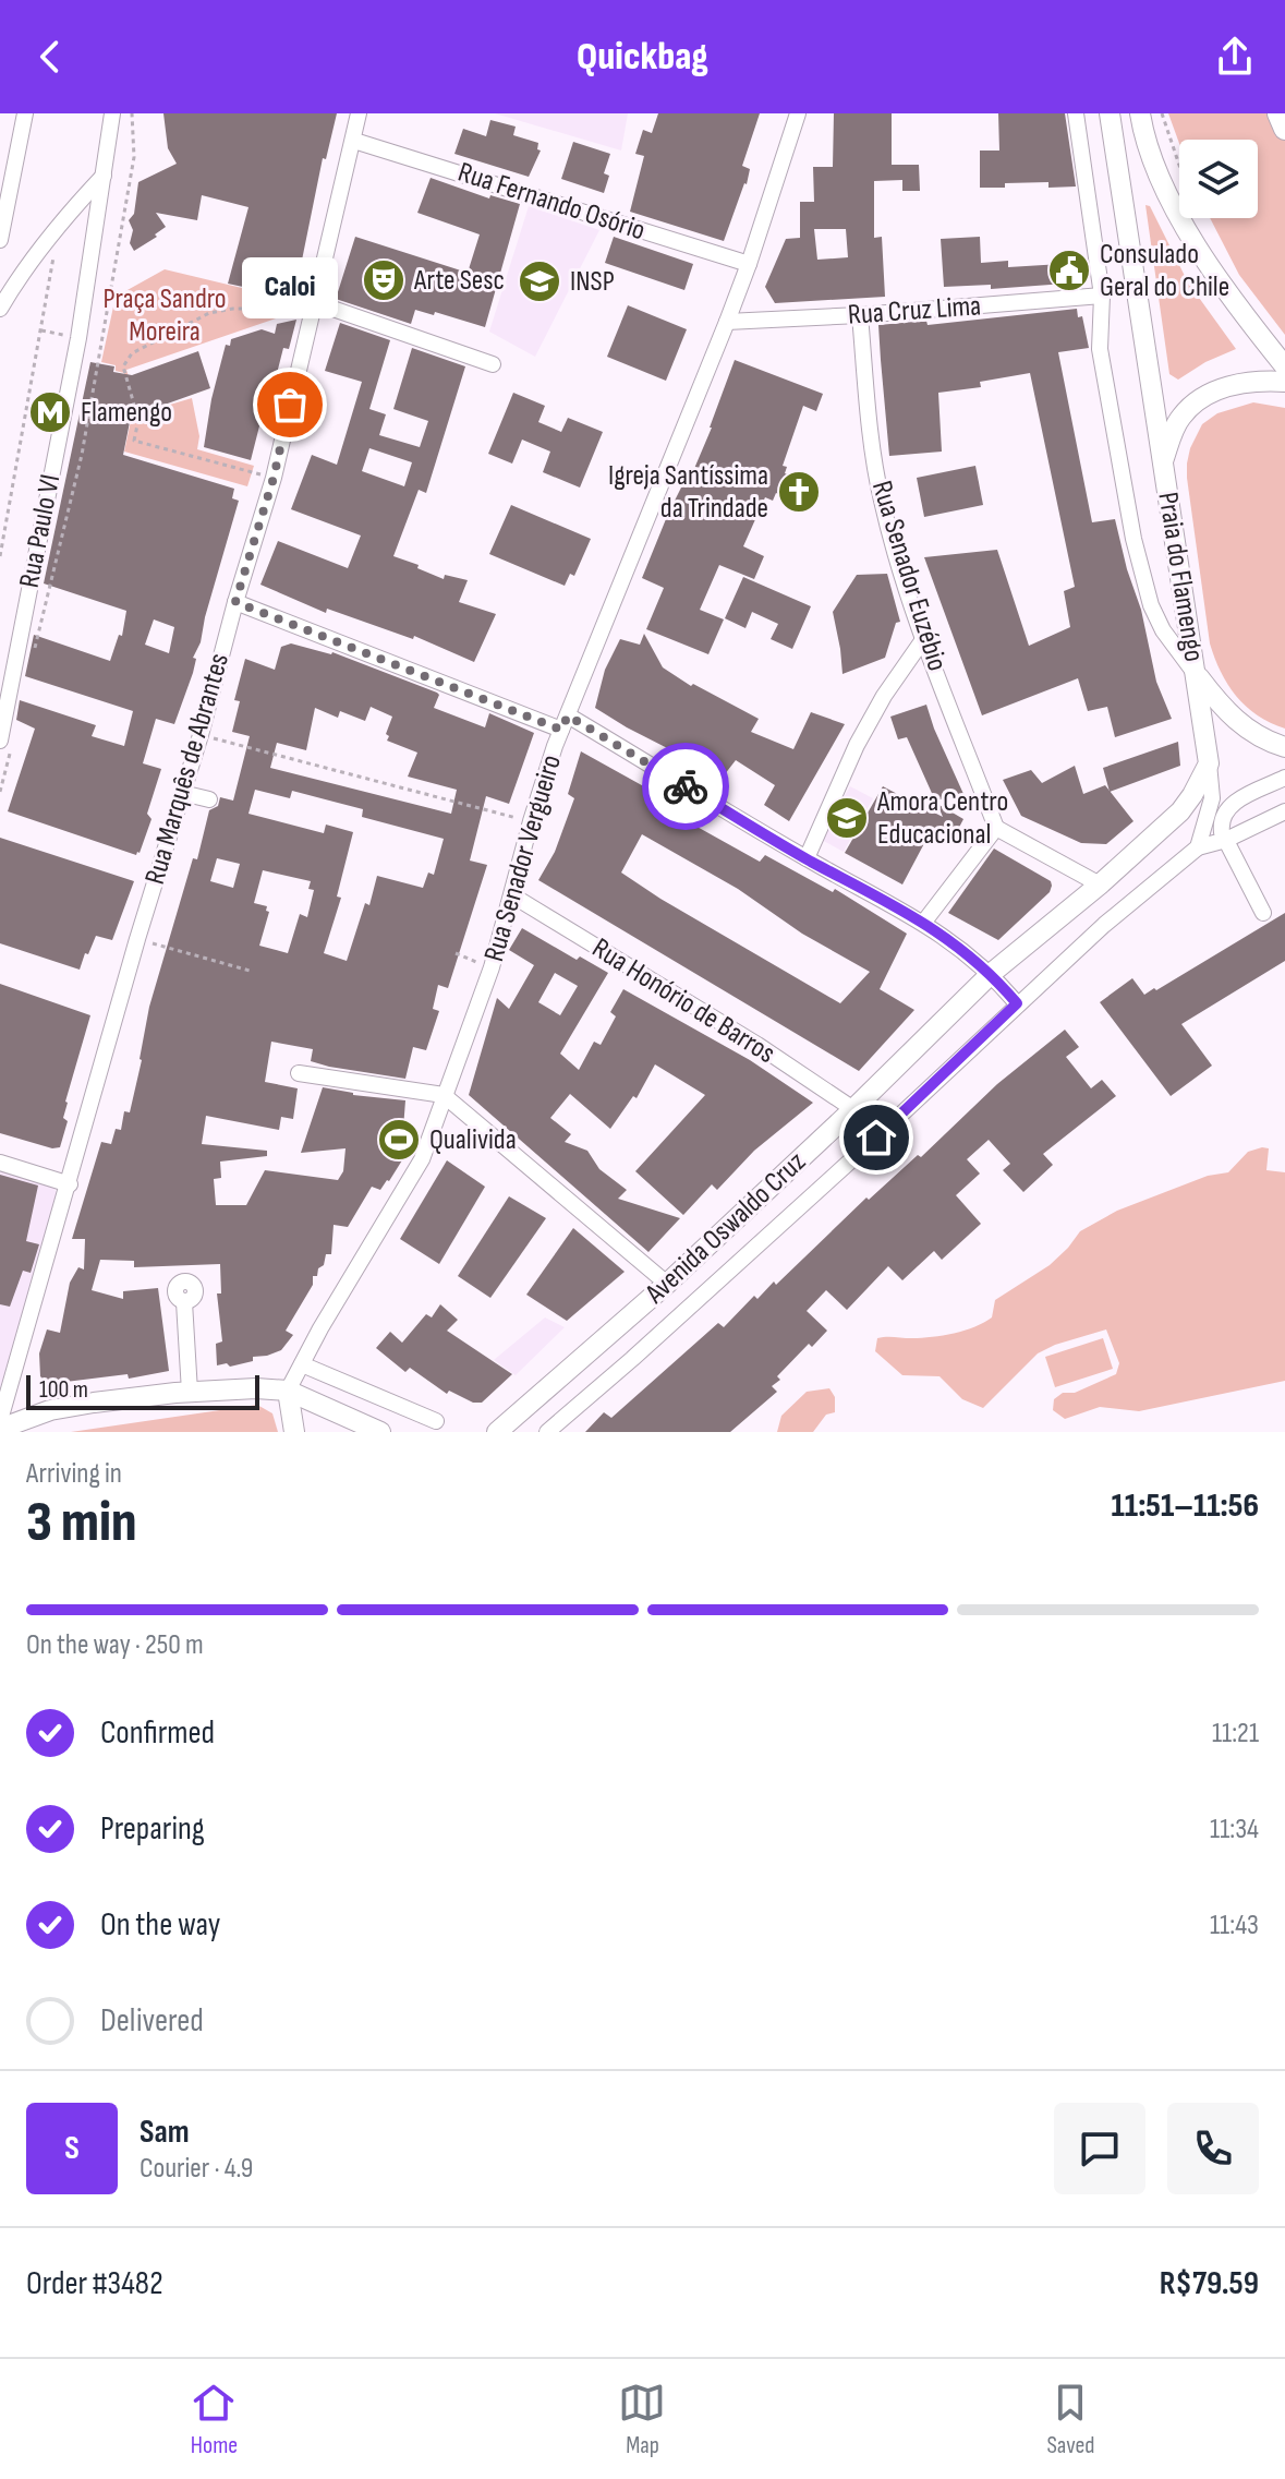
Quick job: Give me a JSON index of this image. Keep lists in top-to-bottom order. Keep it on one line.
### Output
{"streets":{"main road":["Praia do Flamengo","Avenida Oswaldo Cruz"],"street":["Rua Fernando Osório","Rua Cruz Lima","Rua Paulo VI","Rua Senador Euzébio","Rua Marquês de Abrantes","Rua Senador Vergueiro","Rua Honório de Barros"]},"crossings":[["Rua Fernando Osório","Rua Marquês de Abrantes"],["Rua Fernando Osório","Rua Senador Vergueiro"],["Rua Cruz Lima","Rua Senador Euzébio"],["Rua Cruz Lima","Praia do Flamengo"],["Rua Cruz Lima","Rua Senador Vergueiro"],["Rua Senador Vergueiro","Rua Honório de Barros"],["Rua Honório de Barros","Avenida Oswaldo Cruz"]],"parks":["Praça Sandro Moreira"],"places":{"public building":["Consulado Geral do Chile"],"theatre":["Arte Sesc"],"school or university":["INSP","Amora Centro Educacional"],"other":["Caloi"],"metro station":["Flamengo"],"church":["Igreja Santíssima da Trindade"],"sports":["Qualivida"]},"scale_bar":"100 m","page":{"header":"Quickbag","bubble":"Caloi","scale":"100 m","heading":["3 min","Arriving in","11:51–11:56"],"panel":["Sam","Courier · 4.9","Order #3482","R$79.59"],"bar":"On the way · 250 m","list":[["Confirmed","11:21"],["Preparing","11:34"],["On the way","11:43"],"Delivered"],"round":"S","tabs":["Home","Map","Saved"]}}
